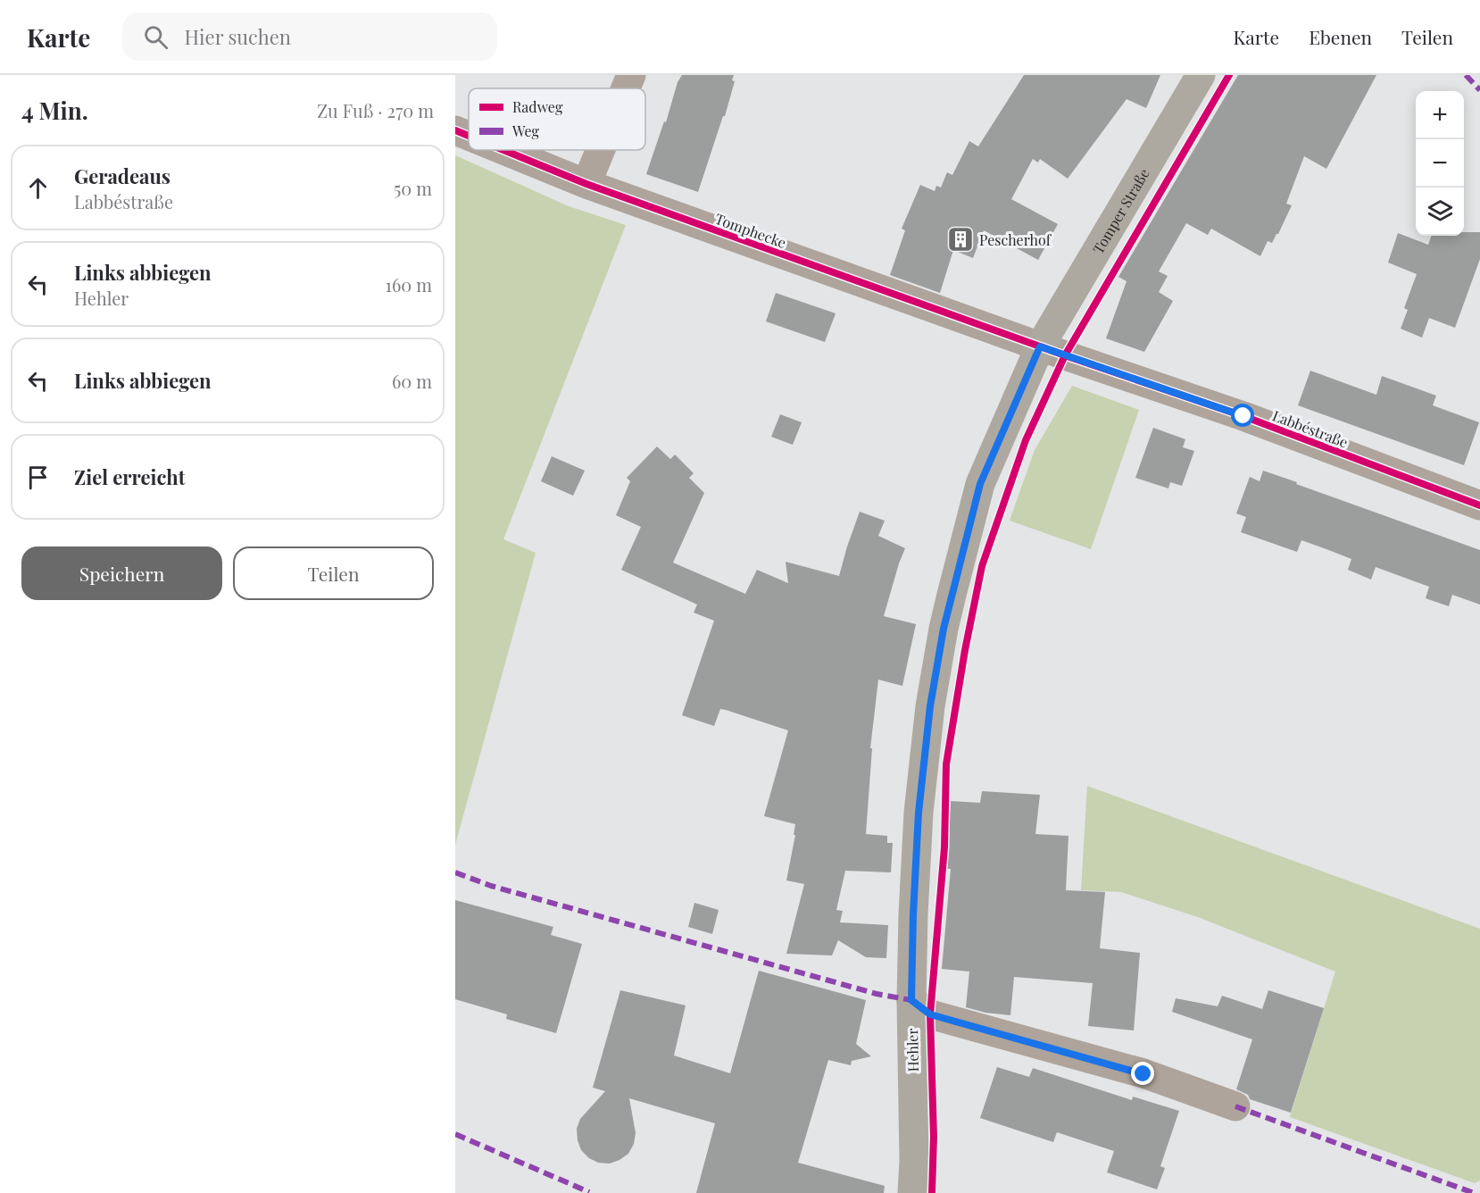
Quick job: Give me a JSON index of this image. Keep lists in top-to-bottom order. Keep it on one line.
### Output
{"streets":{"main road":["Tomper Straße","Hehler"],"street":["Tomphecke","Labbéstraße"]},"crossings":[["Tomper Straße","Tomphecke"],["Tomper Straße","Labbéstraße"],["Tomper Straße","Hehler"],["Tomphecke","Labbéstraße"],["Tomphecke","Hehler"],["Labbéstraße","Hehler"]],"places":{"building":["Pescherhof"]},"legend":["Radweg","Weg"],"page":{"header":"Karte","search":"Hier suchen","nav":["Karte","Ebenen","Teilen"],"heading":["4 Min.","Zu Fuß · 270 m"],"map_buttons":["+","−"],"list":[["Geradeaus","Labbéstraße","50 m"],["Links abbiegen","Hehler","160 m"],["Links abbiegen","60 m"],"Ziel erreicht"],"buttons":["Speichern","Teilen"]}}
